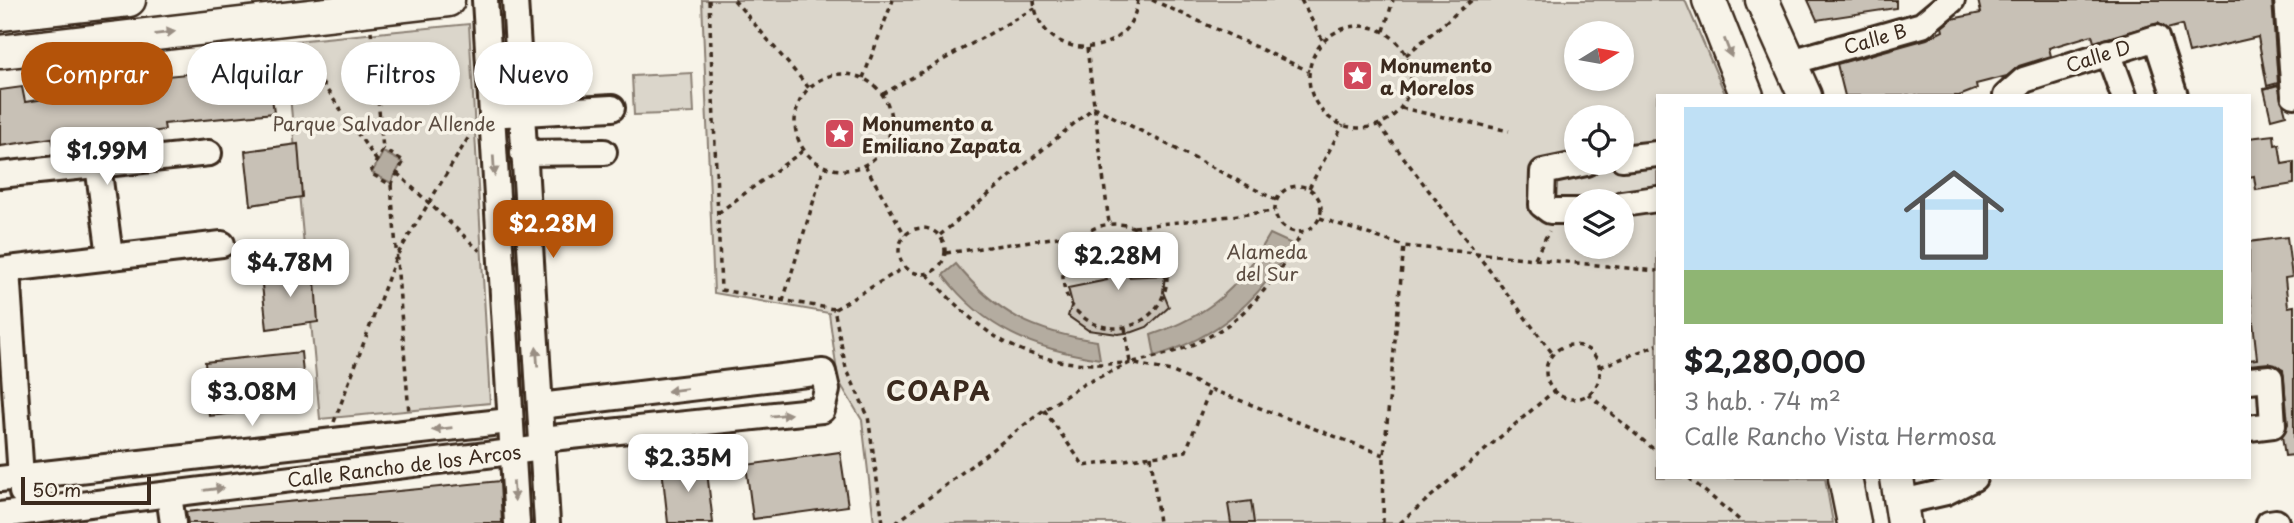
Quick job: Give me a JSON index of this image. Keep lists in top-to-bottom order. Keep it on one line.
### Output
{"streets":{"street":["Calle B","Calle D","Calle Rancho de los Arcos"]},"districts":["COAPA"],"parks":["Parque Salvador Allende","Alameda del Sur"],"places":{"place":["Monumento a Morelos","Monumento a Emiliano Zapata"]},"scale_bar":"50 m","north":"right","page":{"chip":["Comprar","Alquilar","Filtros","Nuevo"],"list":[{"name":"$2,280,000","note":"3 hab. · 74 m² · Calle Rancho Vista Hermosa"}],"price":["$1.99M","$2.28M","$2.28M","$4.78M","$3.08M","$2.35M"],"scale":"50 m"}}
